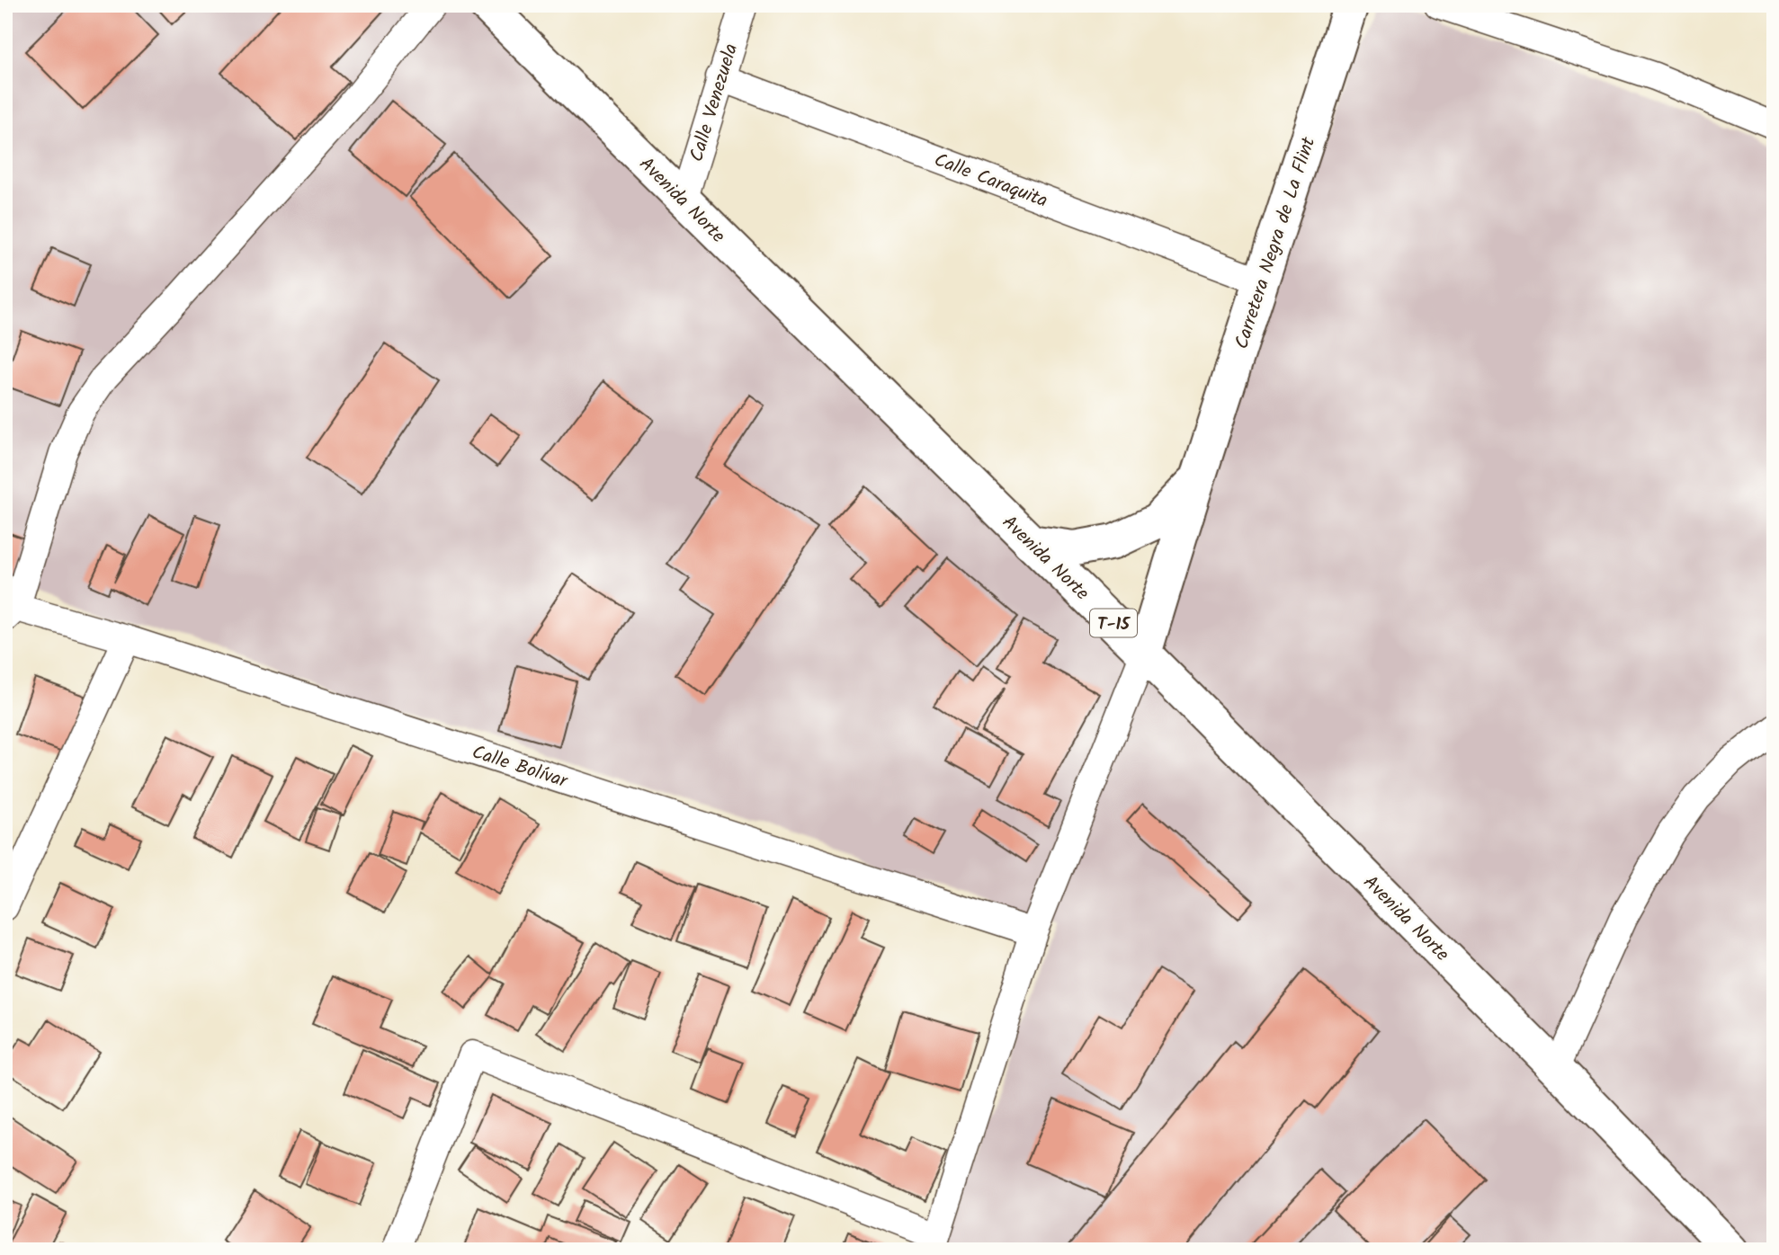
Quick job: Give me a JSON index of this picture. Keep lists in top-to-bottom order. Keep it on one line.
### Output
{"streets":{"main road":["Avenida Norte","Carretera Negra de La Flint","T-15"],"street":["Calle Venezuela","Calle Caraquita","Calle Bolívar"]},"crossings":[["Calle Venezuela","Calle Caraquita"],["Calle Venezuela","Avenida Norte"],["Calle Caraquita","Carretera Negra de La Flint"],["Avenida Norte","Carretera Negra de La Flint"]]}
